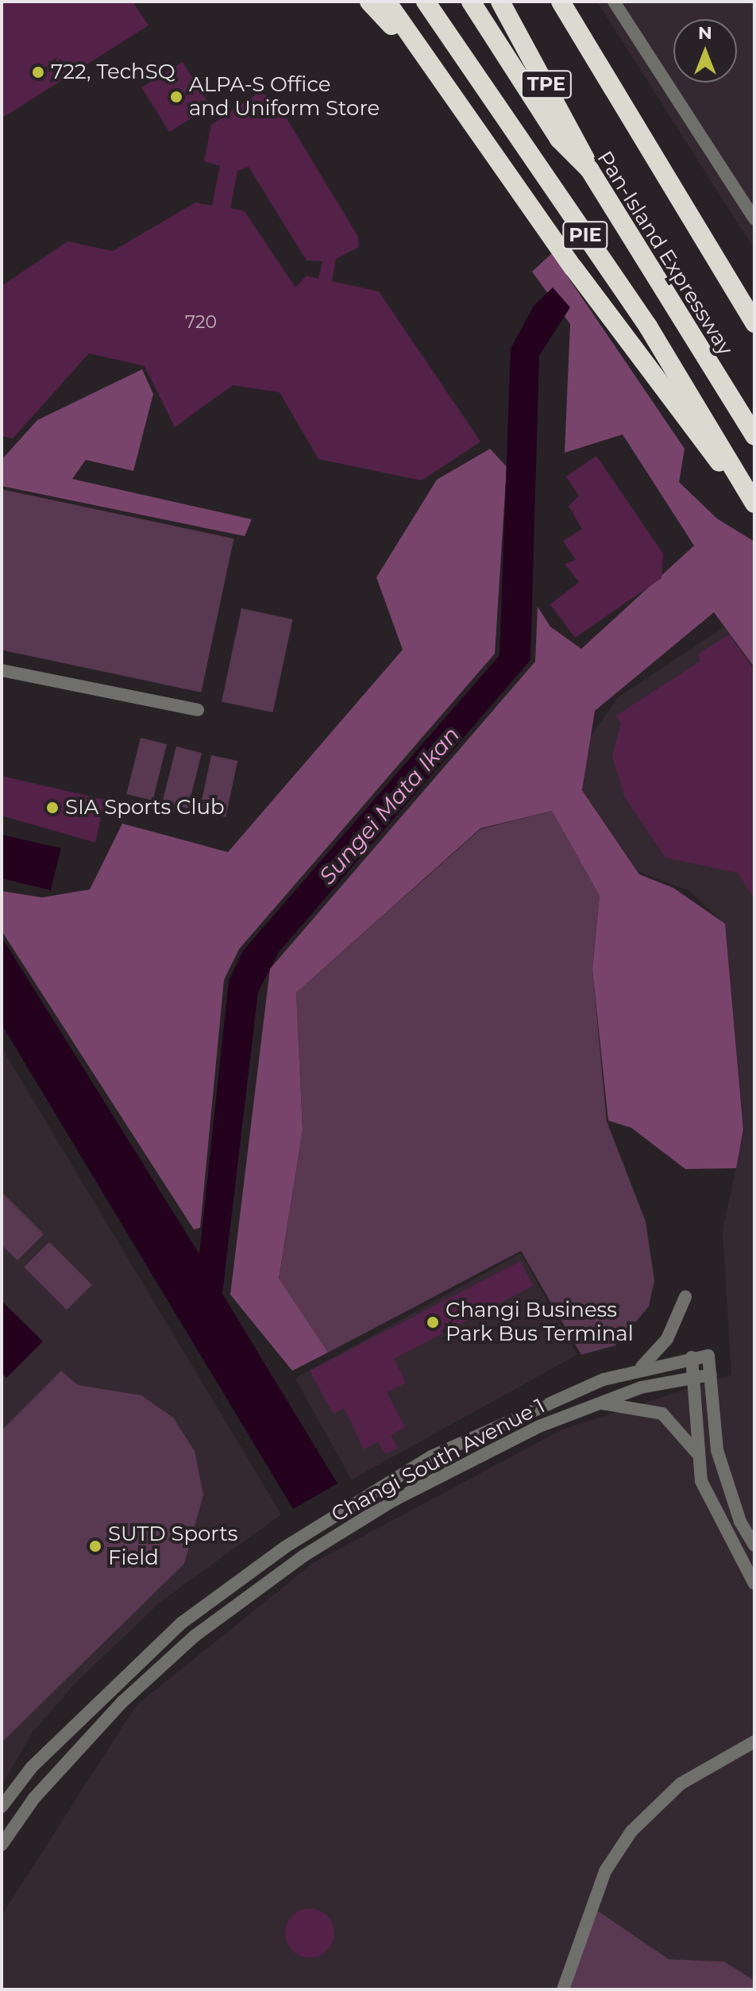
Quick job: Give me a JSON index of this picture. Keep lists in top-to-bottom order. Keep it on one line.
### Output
{"streets":{"highway":["TPE","PIE","Pan-Island Expressway"],"street":["Changi South Avenue 1"]},"crossings":[["TPE","Pan-Island Expressway"]],"water":["Sungei Mata Ikan"],"places":["722, TechSQ","ALPA-S Office and Uniform Store","SIA Sports Club","Changi Business Park Bus Terminal","SUTD Sports Field"],"house_numbers":["720"],"north":"top"}
